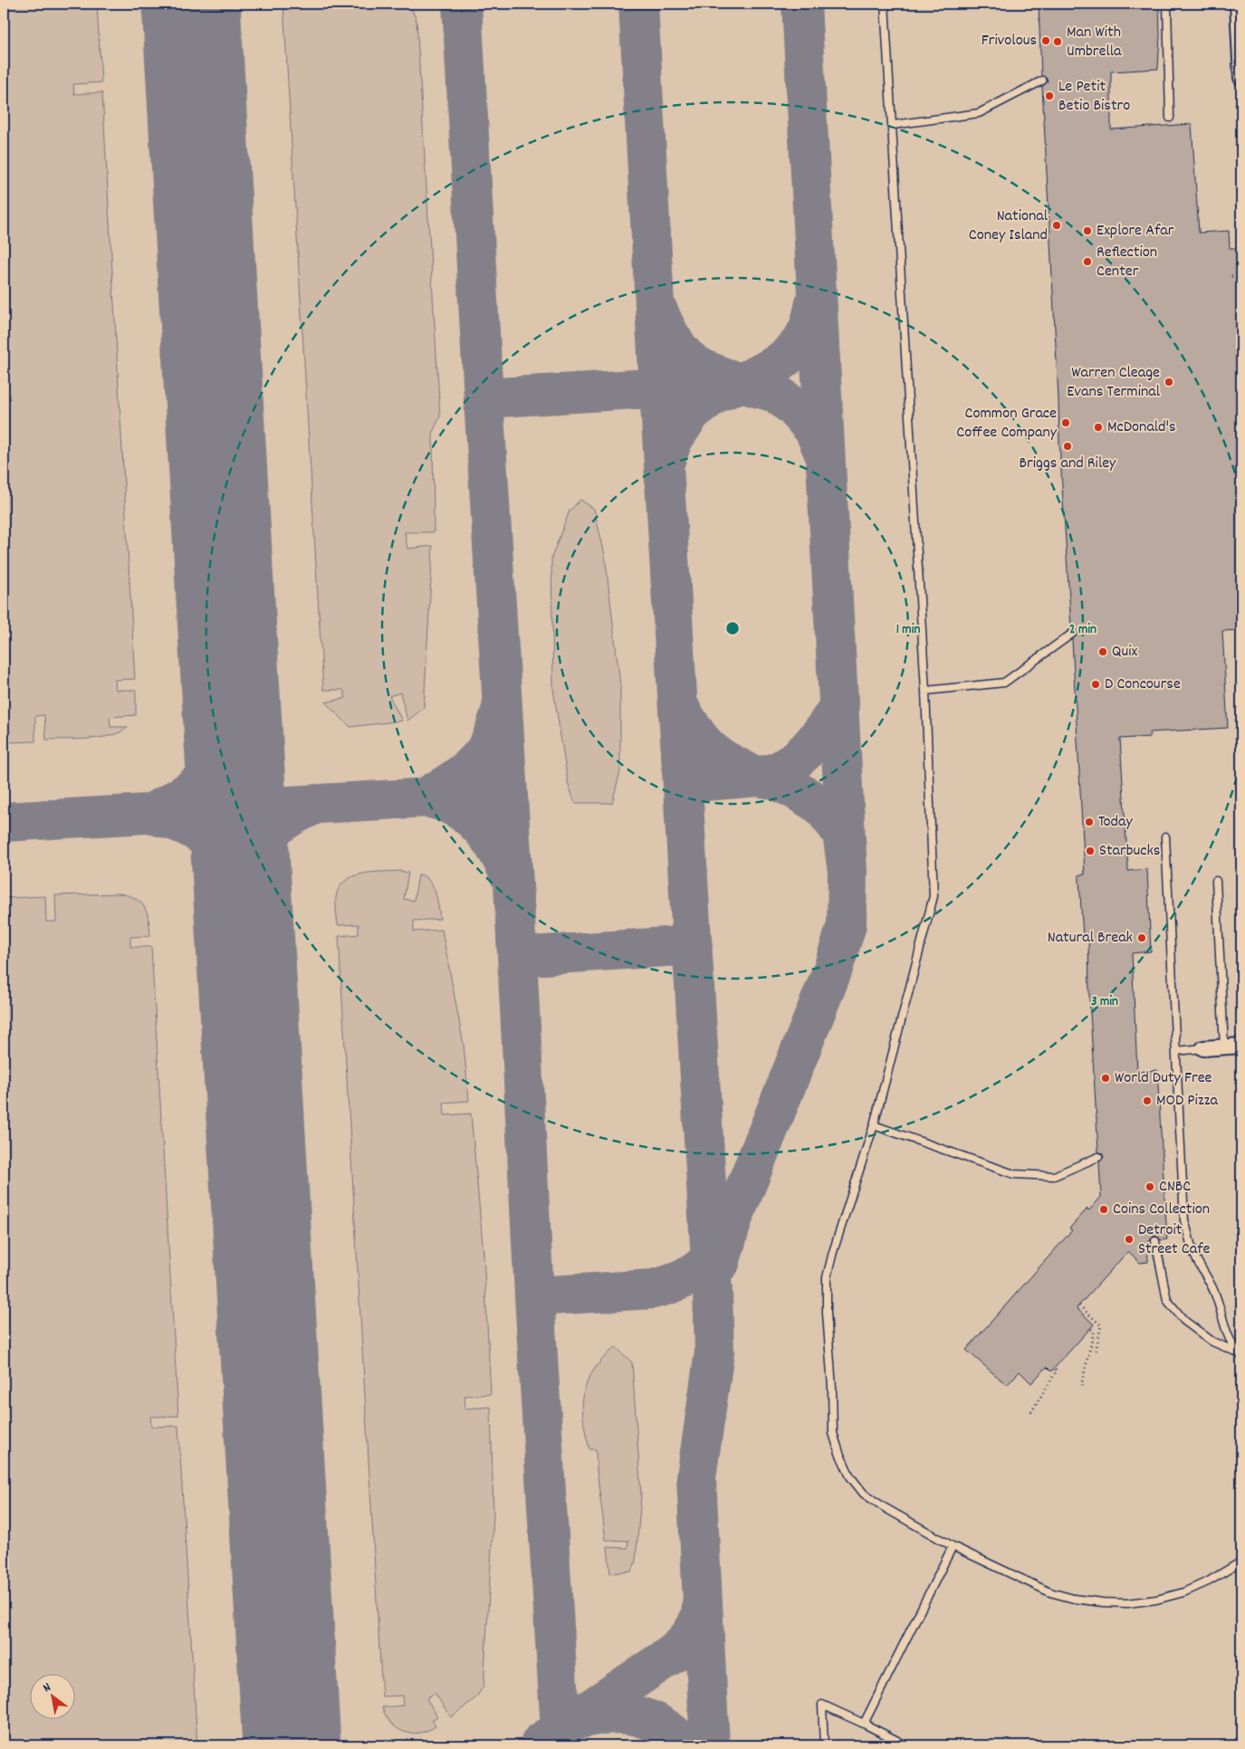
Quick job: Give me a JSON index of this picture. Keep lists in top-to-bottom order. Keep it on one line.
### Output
{"places":["Frivolous","Man With Umbrella","Le Petit Betio Bistro","National Coney Island","Explore Afar","Reflection Center","Warren Cleage Evans Terminal","Common Grace Coffee Company","McDonald's","Briggs and Riley","Quix","D Concourse","Today","Starbucks","Natural Break","World Duty Free","MOD Pizza","CNBC","Coins Collection","Detroit Street Cafe"],"north":"top left","rings":["1 min","2 min","3 min"]}
